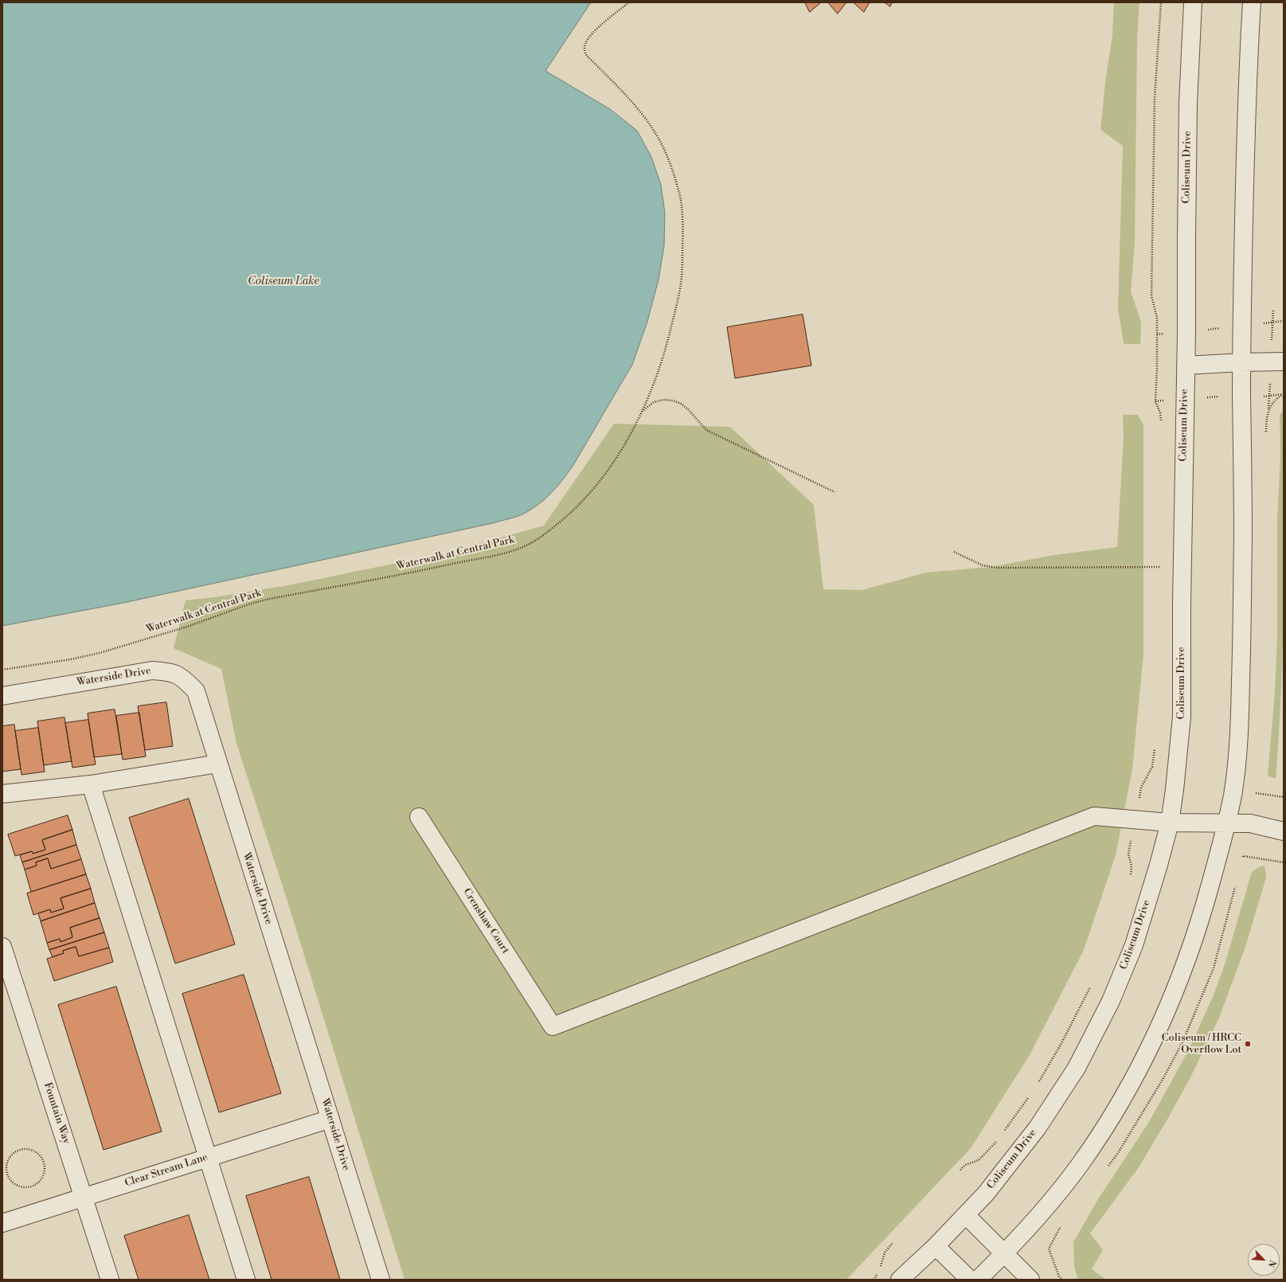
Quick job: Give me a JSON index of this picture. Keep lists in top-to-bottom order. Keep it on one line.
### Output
{"streets":{"street":["Coliseum Drive","Waterside Drive","Crenshaw Court","Fountain Way","Clear Stream Lane"],"path":["Waterwalk at Central Park"]},"crossings":[["Waterside Drive","Clear Stream Lane"],["Fountain Way","Clear Stream Lane"]],"water":["Coliseum Lake"],"places":["Coliseum / HRCC Overflow Lot"],"north":"bottom right"}
